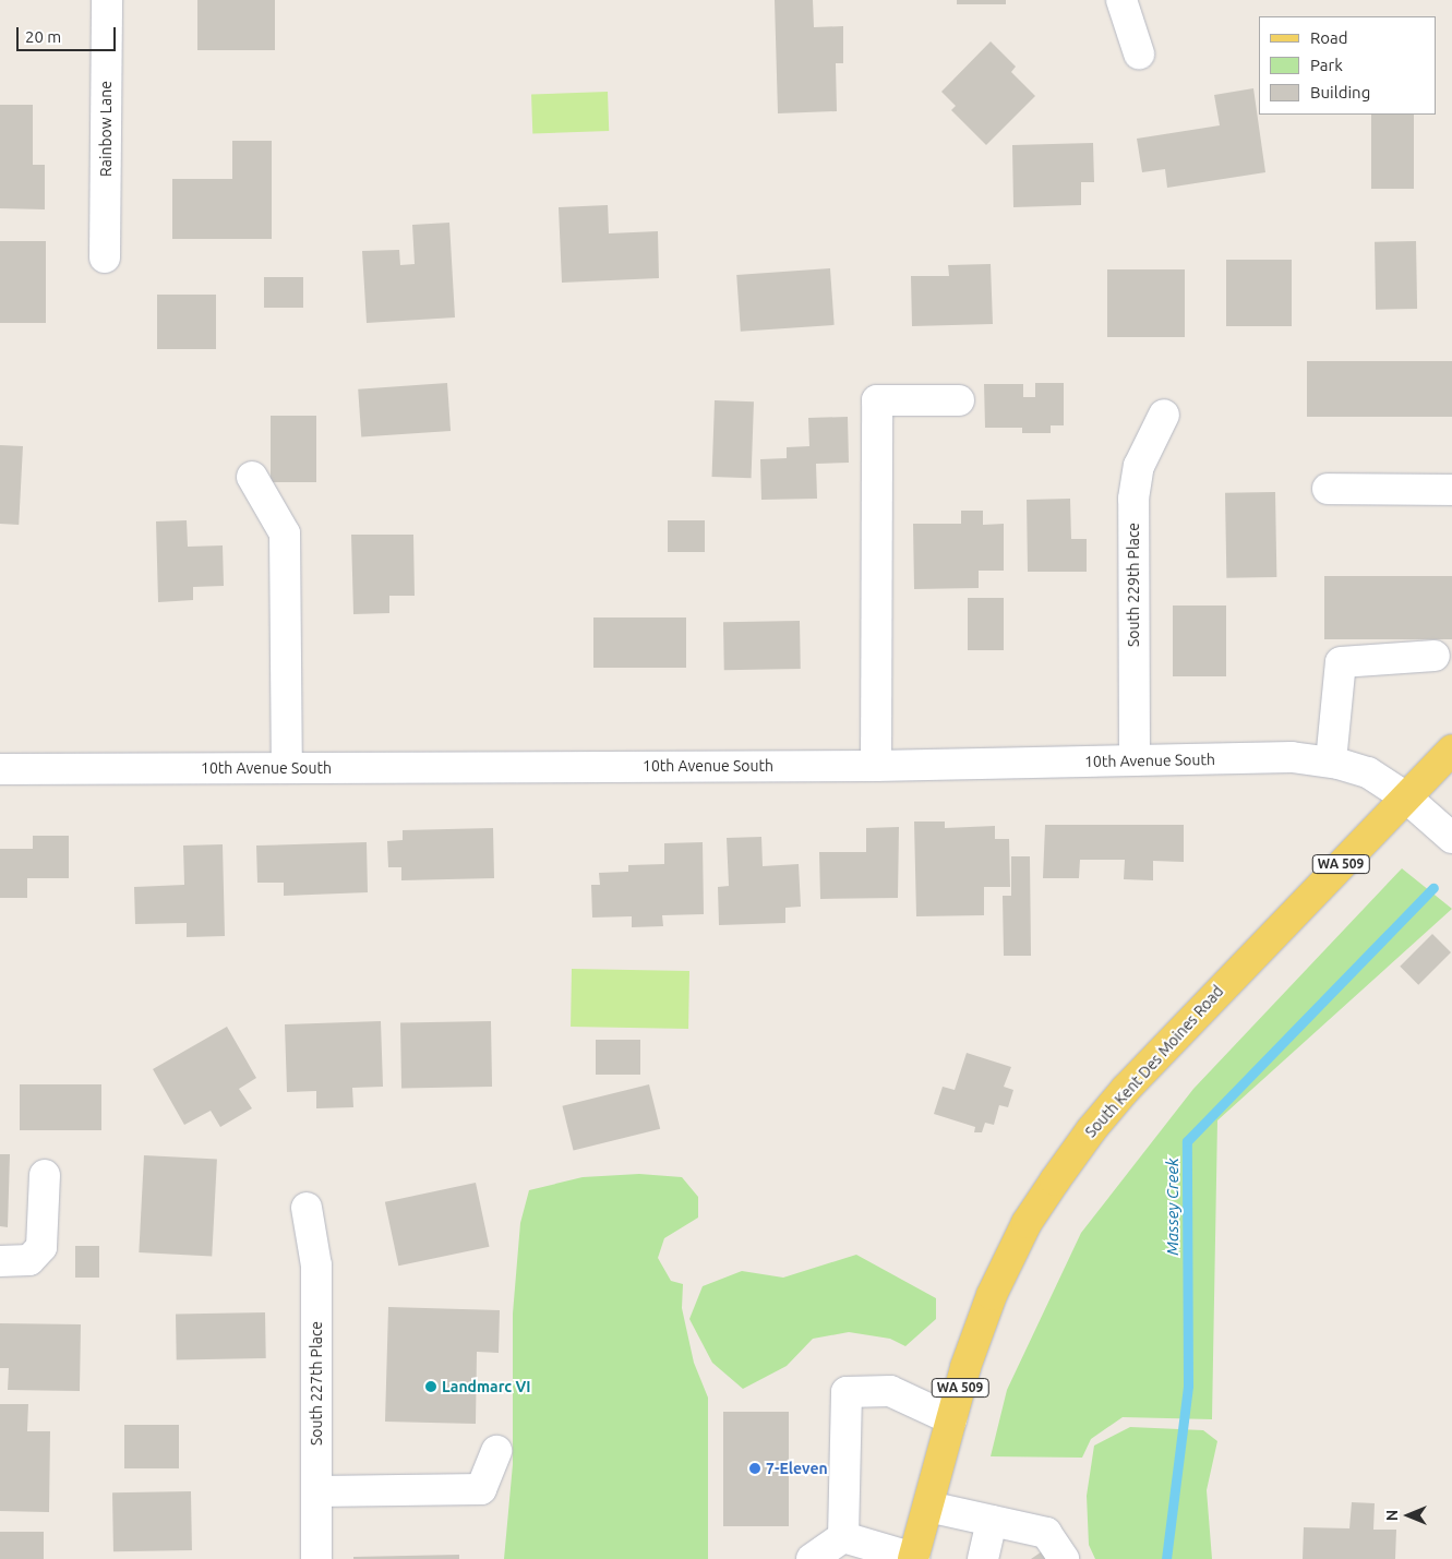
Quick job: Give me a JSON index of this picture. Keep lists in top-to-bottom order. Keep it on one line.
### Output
{"streets":{"main road":["WA 509","South Kent Des Moines Road"],"street":["Rainbow Lane","South 229th Place","10th Avenue South","South 227th Place"]},"crossings":[["South 229th Place","10th Avenue South"],["10th Avenue South","South Kent Des Moines Road"]],"water":["Massey Creek"],"places":["Landmarc VI","7-Eleven"],"legend":["Road","Park","Building"],"scale_bar":"20 m","north":"left"}
